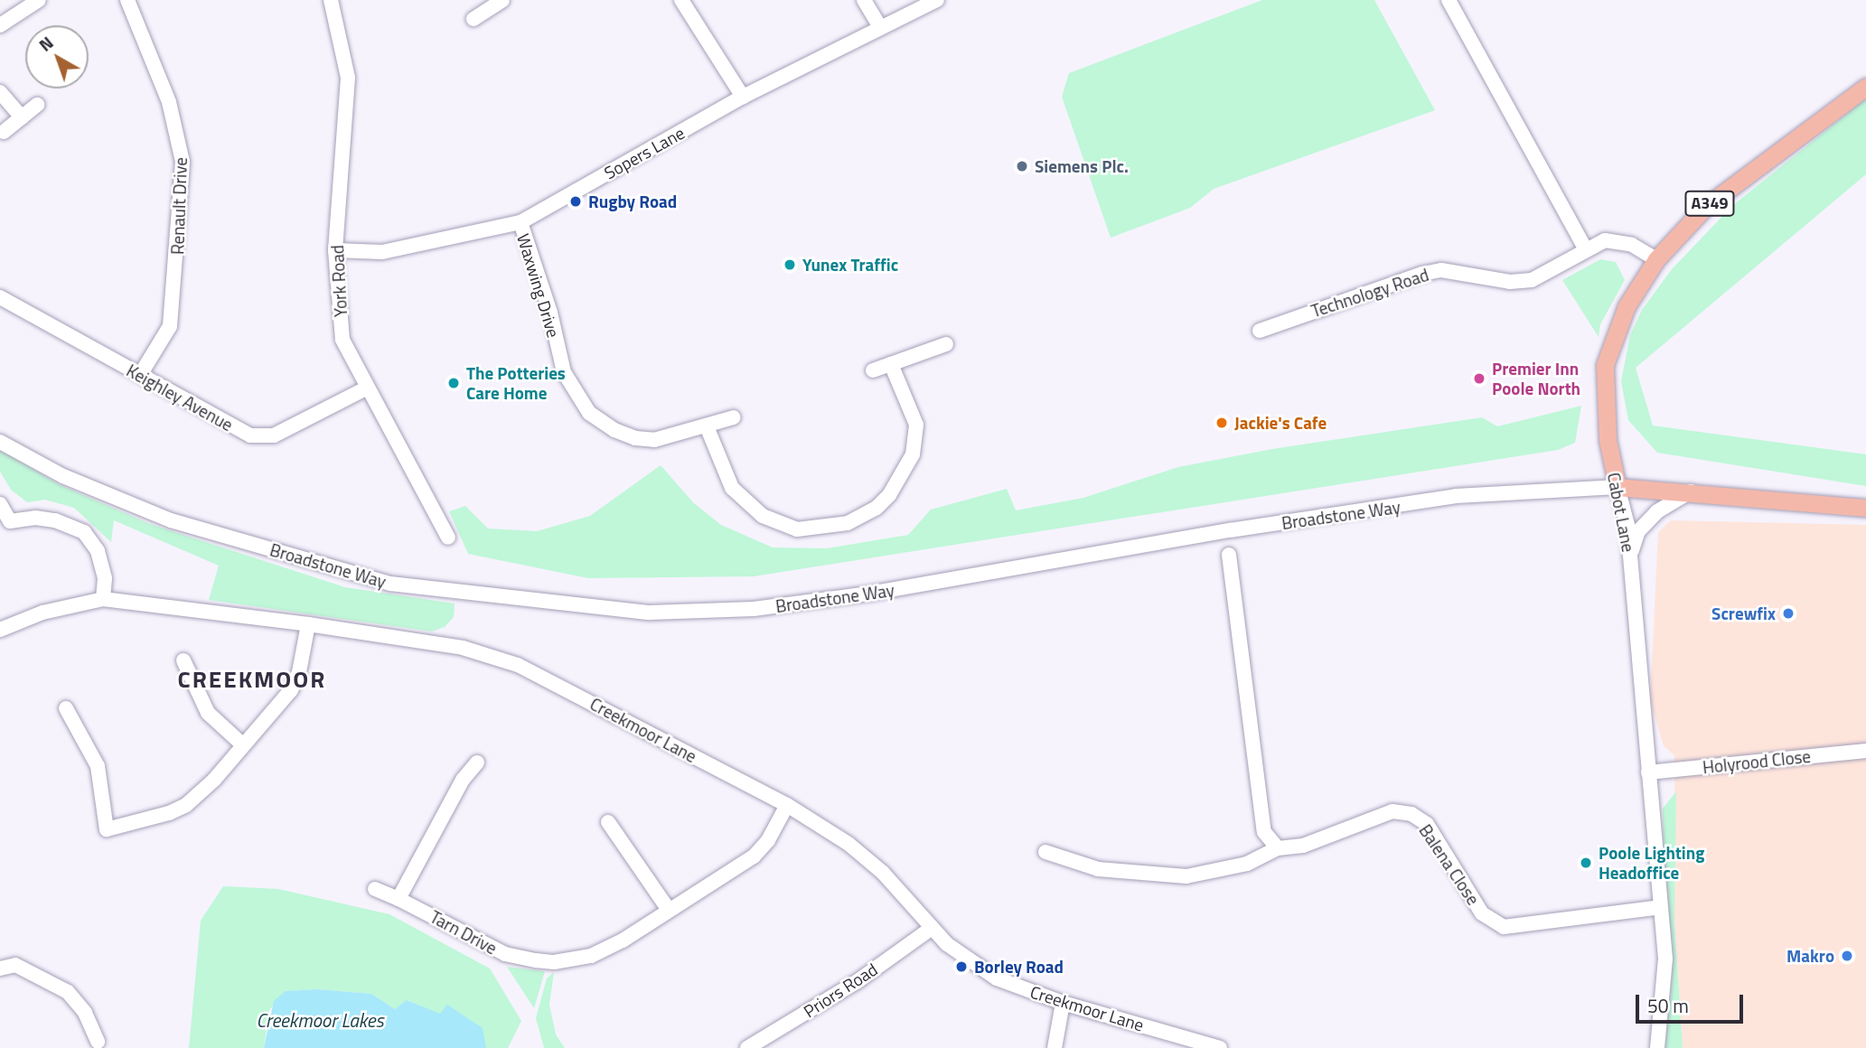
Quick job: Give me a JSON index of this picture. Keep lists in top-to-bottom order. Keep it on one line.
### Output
{"streets":{"main road":["A349","Cabot Lane","Broadstone Way"],"street":["Sopers Lane","Renault Drive","York Road","Waxwing Drive","Technology Road","Keighley Avenue","Creekmoor Lane","Holyrood Close","Balena Close","Tarn Drive","Priors Road"]},"crossings":[["Sopers Lane","York Road"],["Sopers Lane","Waxwing Drive"],["Renault Drive","Keighley Avenue"],["York Road","Keighley Avenue"],["Technology Road","Cabot Lane"],["Cabot Lane","Broadstone Way"],["Cabot Lane","Holyrood Close"],["Cabot Lane","Balena Close"],["Creekmoor Lane","Tarn Drive"],["Creekmoor Lane","Priors Road"]],"districts":["CREEKMOOR"],"water":["Creekmoor Lakes"],"places":["Siemens Plc.","Rugby Road","Yunex Traffic","Premier Inn Poole North","The Potteries Care Home","Jackie's Cafe","Screwfix","Poole Lighting Headoffice","Makro","Borley Road"],"scale_bar":"50 m","north":"top left"}
